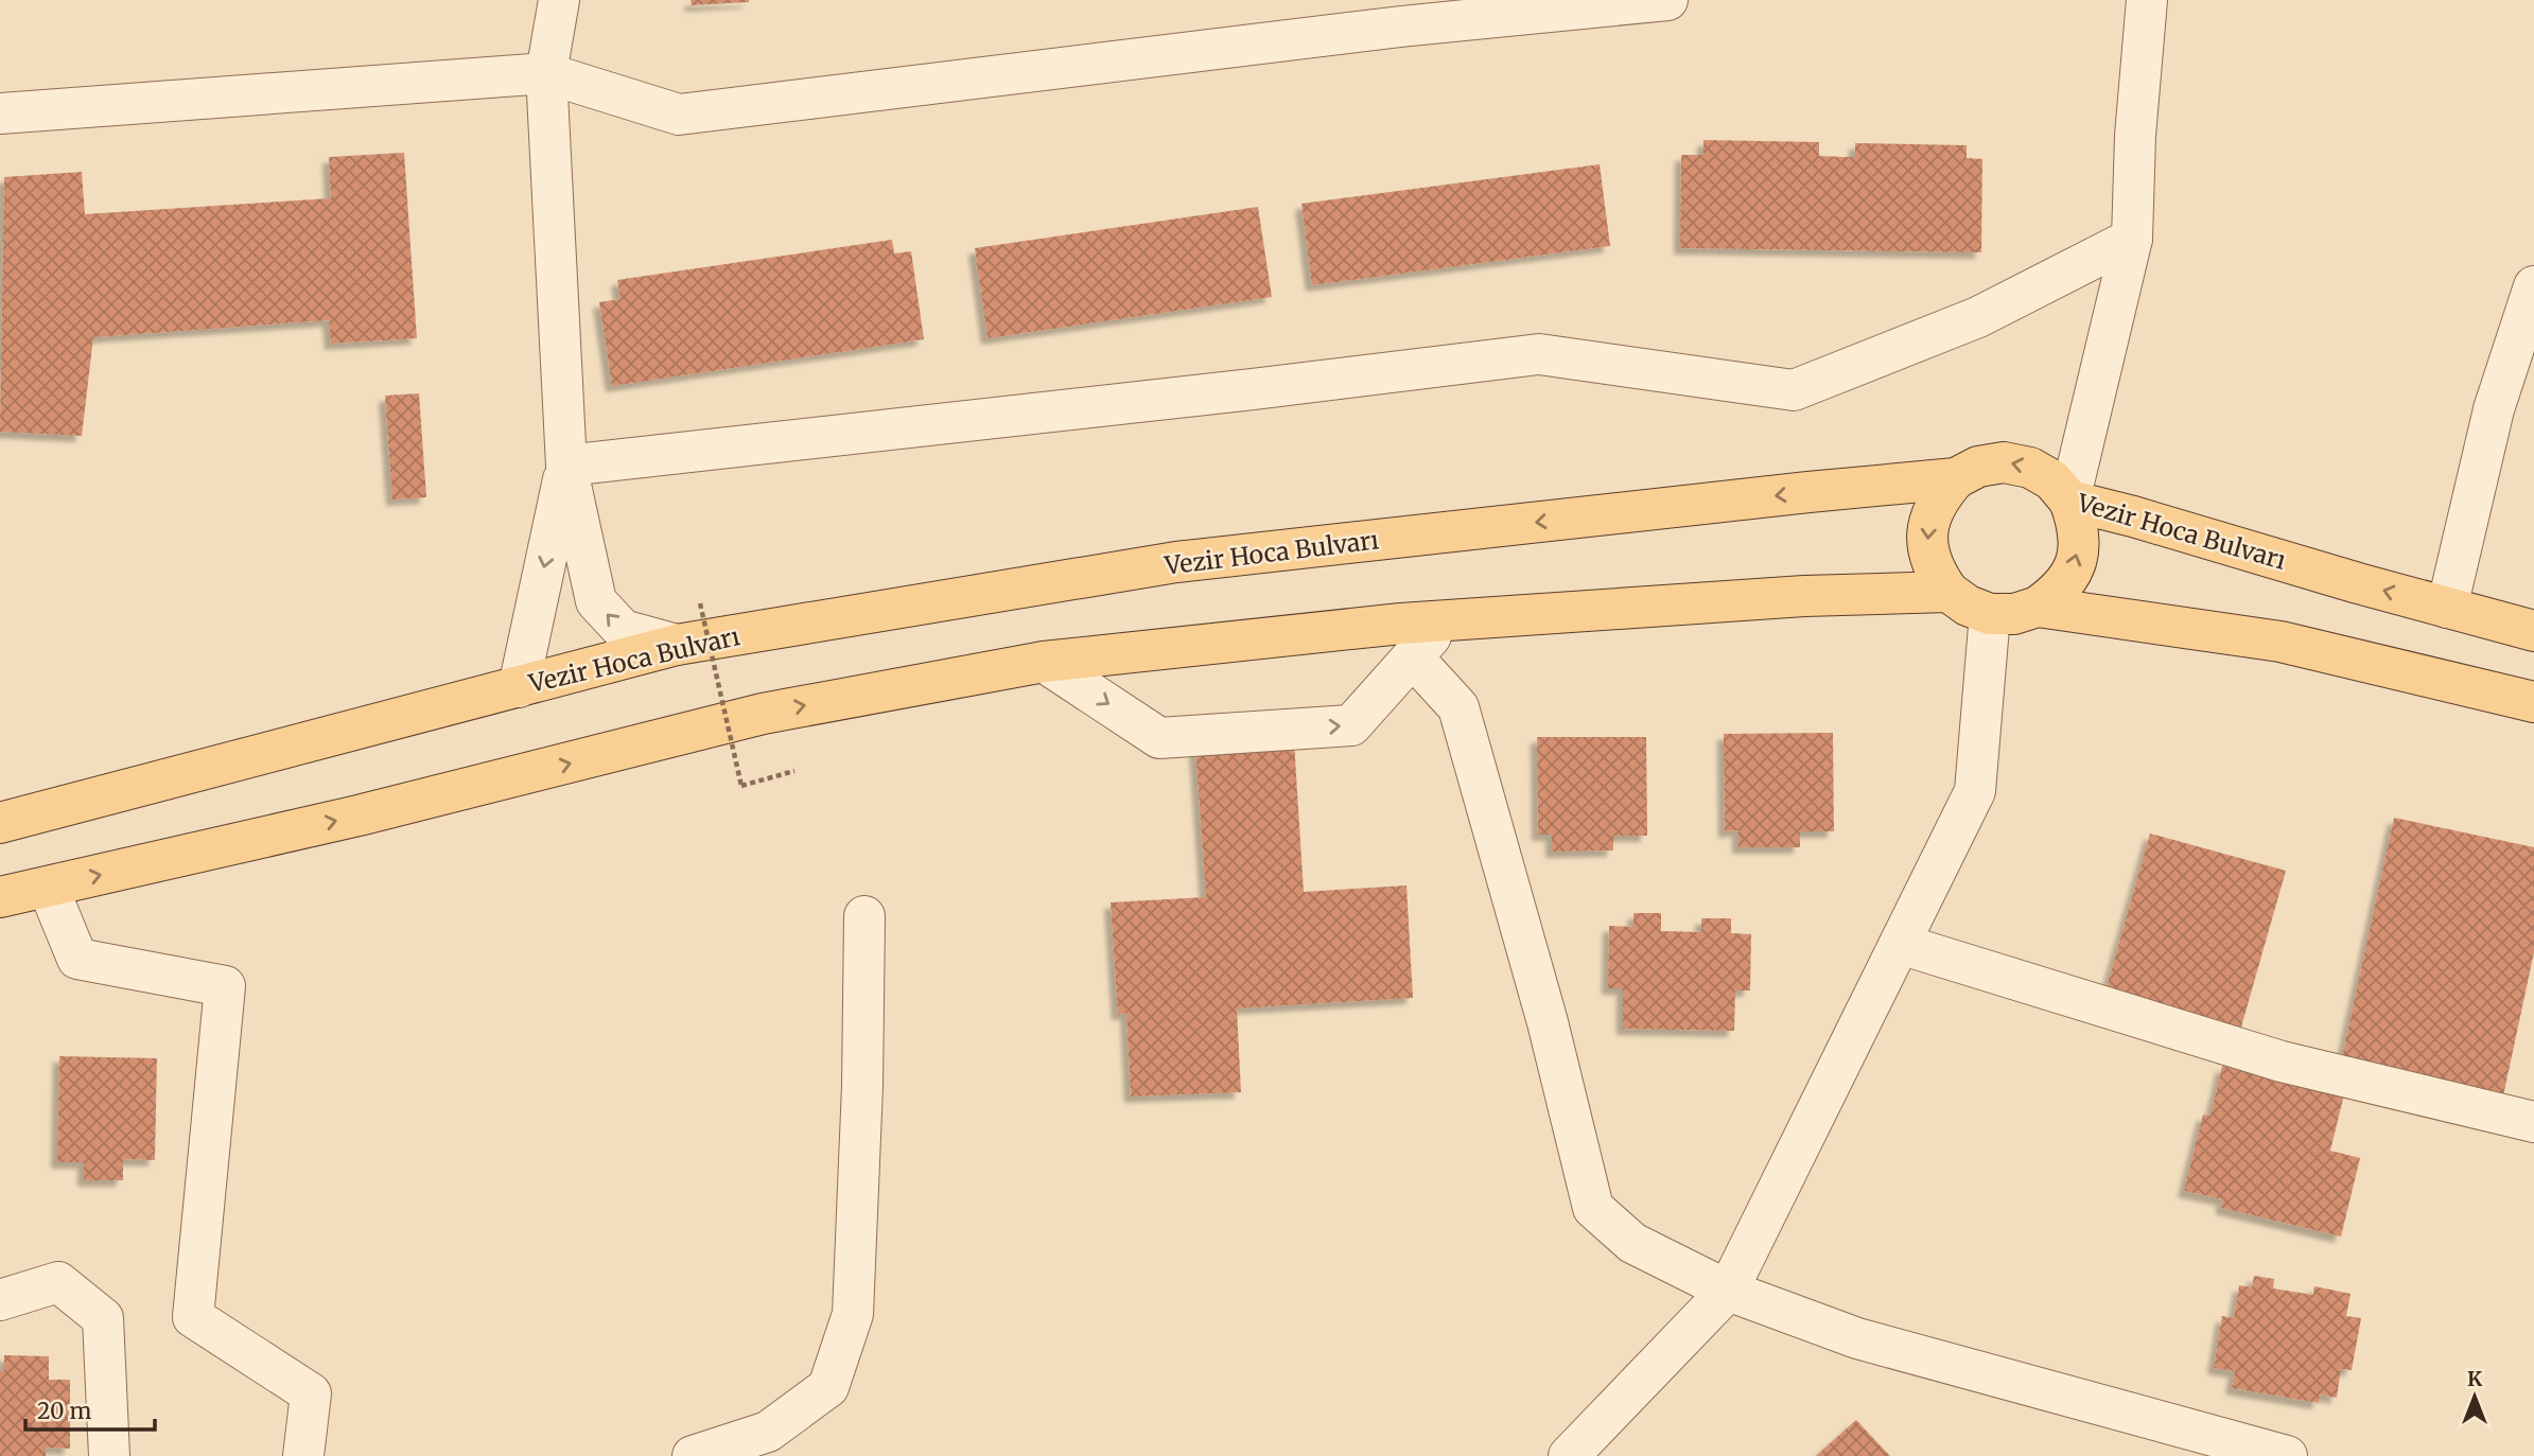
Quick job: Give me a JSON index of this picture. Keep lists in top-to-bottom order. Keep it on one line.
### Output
{"streets":{"main road":["Vezir Hoca Bulvarı"]},"scale_bar":"20 m","north":"top"}
